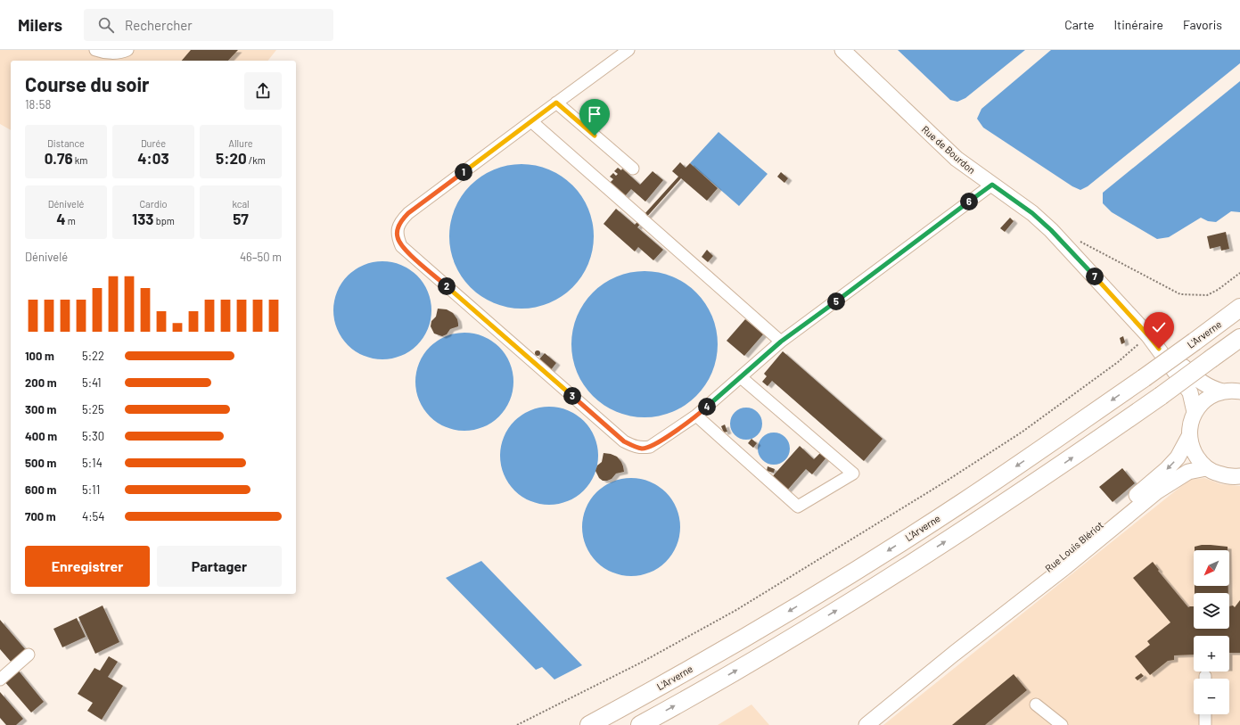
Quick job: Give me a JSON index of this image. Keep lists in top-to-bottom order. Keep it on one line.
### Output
{"streets":{"highway":["L'Arverne"],"main road":["Rue de Bourdon","Rue Louis Blériot"]},"north":"bottom left","page":{"header":"Milers","search":"Rechercher","nav":["Carte","Itinéraire","Favoris"],"heading":["Course du soir","18:58"],"stats":[["Distance","0.76 km"],["Durée","4:03"],["Allure","5:20 /km"],["Dénivelé","4 m"],["Cardio","133 bpm"],["kcal","57"]],"pins":["1","6","7","2","5","3","4"],"chart":["Dénivelé","46–50 m"],"list":[{"name":"100 m","note":"5:22"},{"name":"200 m","note":"5:41"},{"name":"300 m","note":"5:25"},{"name":"400 m","note":"5:30"},{"name":"500 m","note":"5:14"},{"name":"600 m","note":"5:11"},{"name":"700 m","note":"4:54"}],"buttons":["Enregistrer","Partager"],"map_buttons":["+","−"]}}
